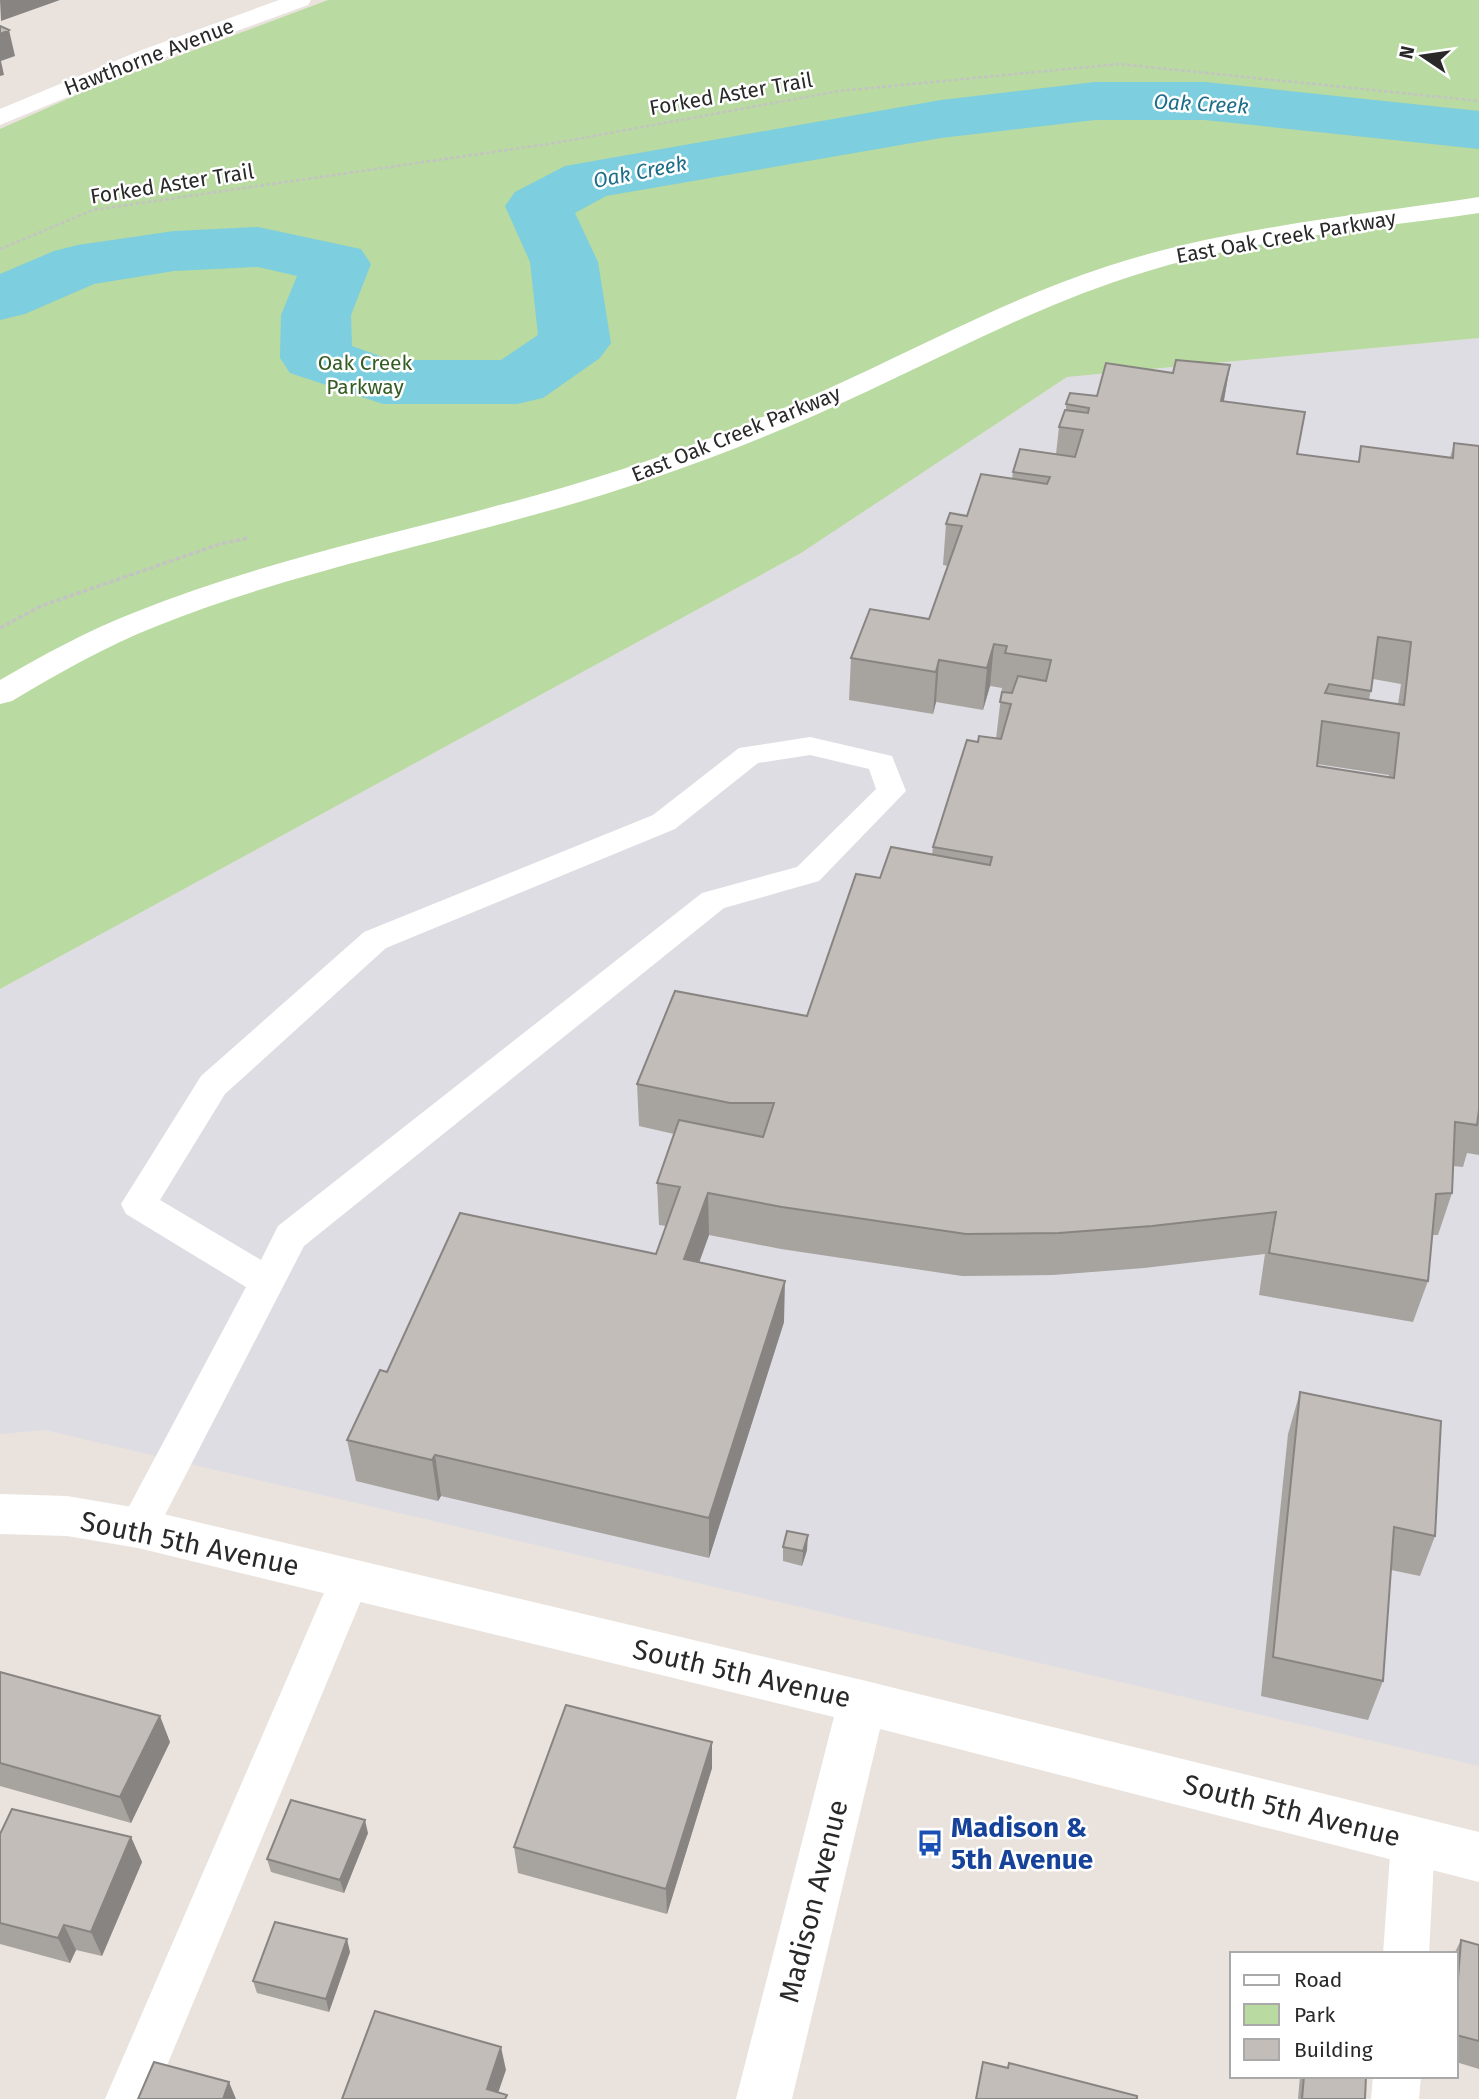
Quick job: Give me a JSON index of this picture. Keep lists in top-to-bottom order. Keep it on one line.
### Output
{"streets":{"street":["Hawthorne Avenue","East Oak Creek Parkway","South 5th Avenue","Madison Avenue"],"path":["Forked Aster Trail"]},"crossings":[["South 5th Avenue","Madison Avenue"]],"water":["Oak Creek"],"parks":["Oak Creek Parkway"],"places":{"bus stop":["Madison & 5th Avenue"]},"legend":["Road","Park","Building"],"north":"left"}
